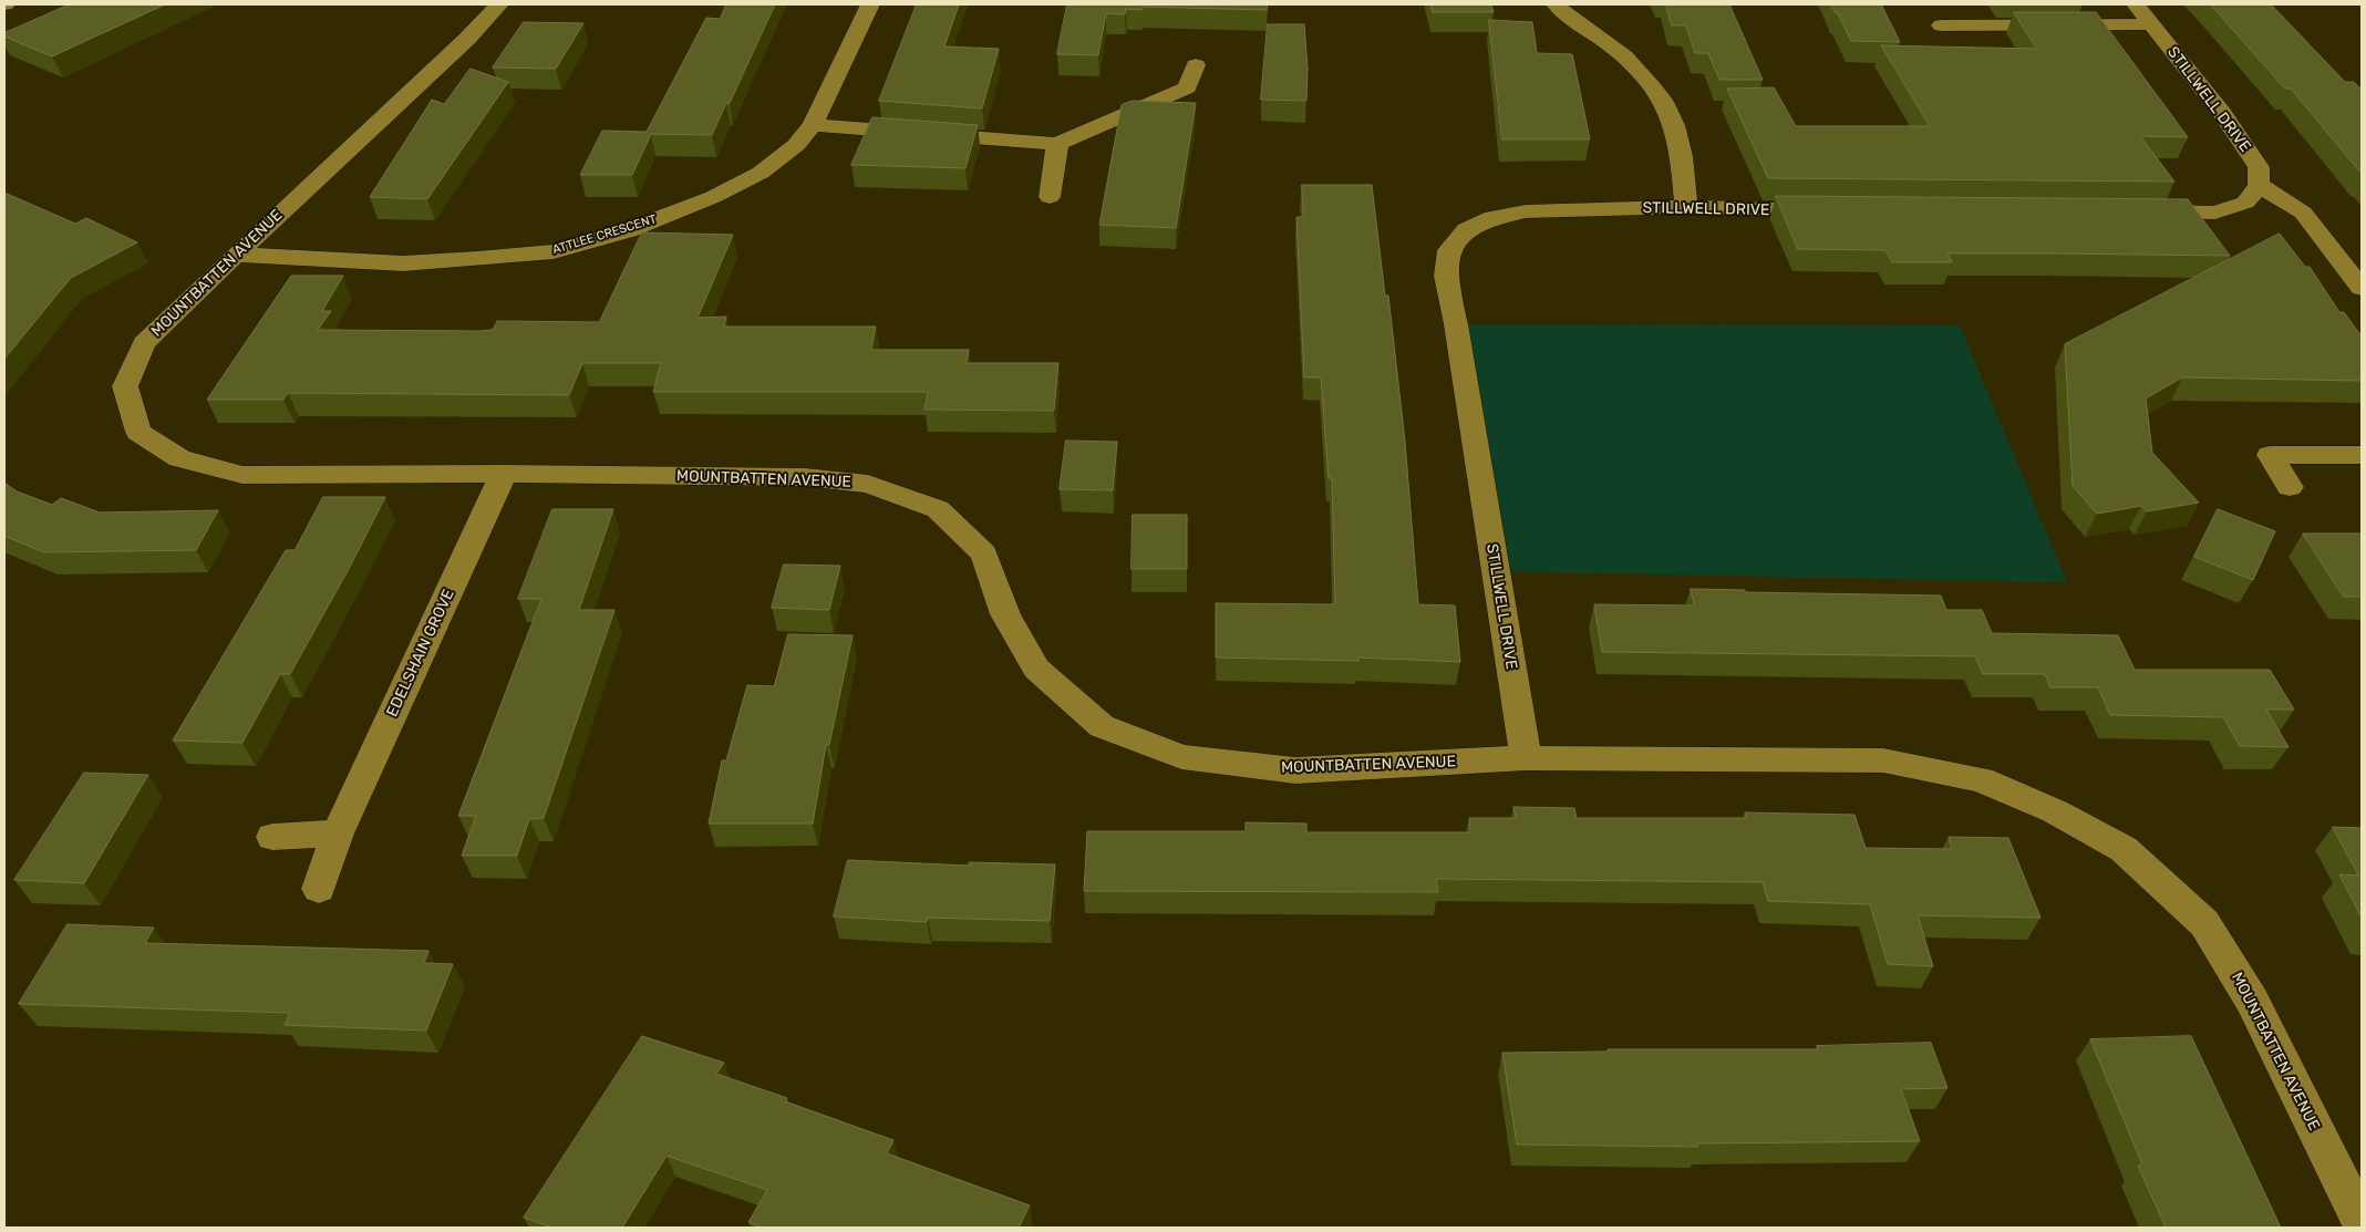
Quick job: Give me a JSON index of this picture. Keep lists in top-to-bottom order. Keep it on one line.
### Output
{"streets":{"street":["STILLWELL DRIVE","ATTLEE CRESCENT","MOUNTBATTEN AVENUE","EDELSHAIN GROVE"]},"crossings":[["STILLWELL DRIVE","MOUNTBATTEN AVENUE"],["ATTLEE CRESCENT","MOUNTBATTEN AVENUE"],["MOUNTBATTEN AVENUE","EDELSHAIN GROVE"]]}
